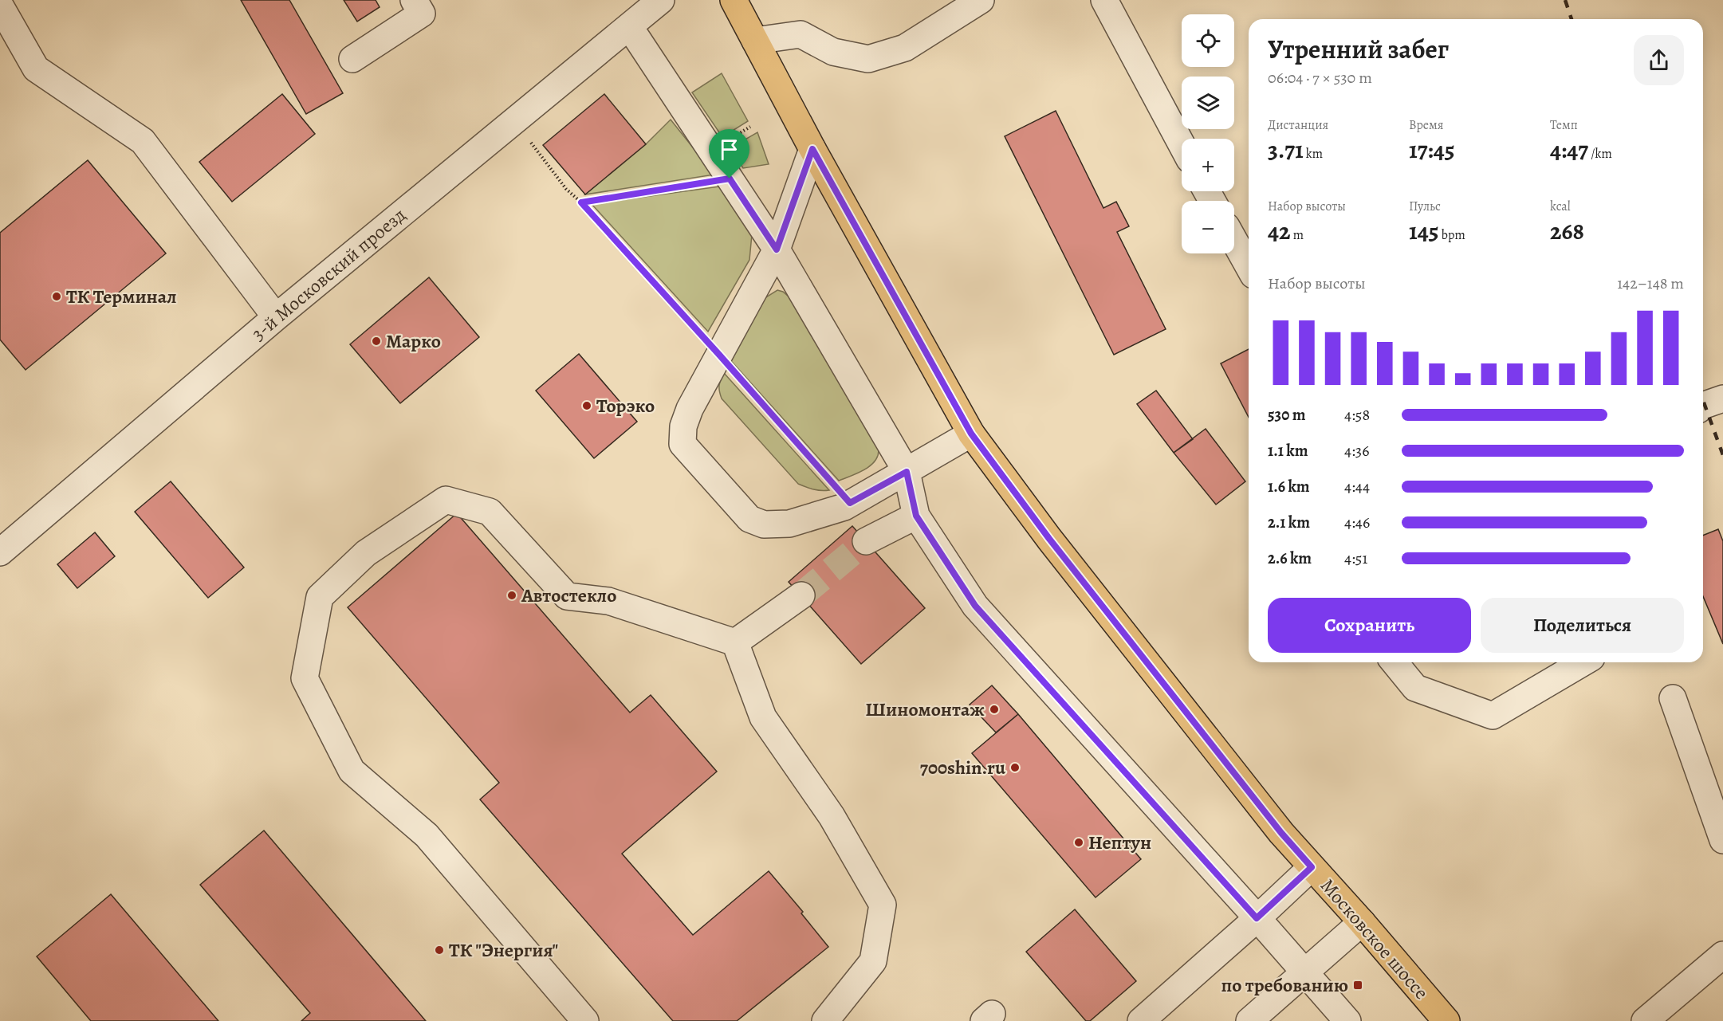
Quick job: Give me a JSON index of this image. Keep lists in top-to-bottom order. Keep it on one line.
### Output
{"streets":{"main road":["Московское шоссе"],"street":["3-й Московский проезд"]},"places":{"other":["ТК Терминал","Марко","Торэко","Автостекло","Шиномонтаж","700shin.ru","Нептун","ТК \"Энергия\""],"transit":["по требованию"]},"page":{"map_buttons":["+","−"],"heading":["Утренний забег","06:04 · 7 × 530 m"],"stats":[["Дистанция","3.71 km"],["Время","17:45"],["Темп","4:47 /km"],["Набор высоты","42 m"],["Пульс","145 bpm"],["kcal","268"]],"chart":["Набор высоты","142–148 m"],"list":[{"name":"530 m","note":"4:58"},{"name":"1.1 km","note":"4:36"},{"name":"1.6 km","note":"4:44"},{"name":"2.1 km","note":"4:46"},{"name":"2.6 km","note":"4:51"}],"buttons":["Сохранить","Поделиться"]}}
